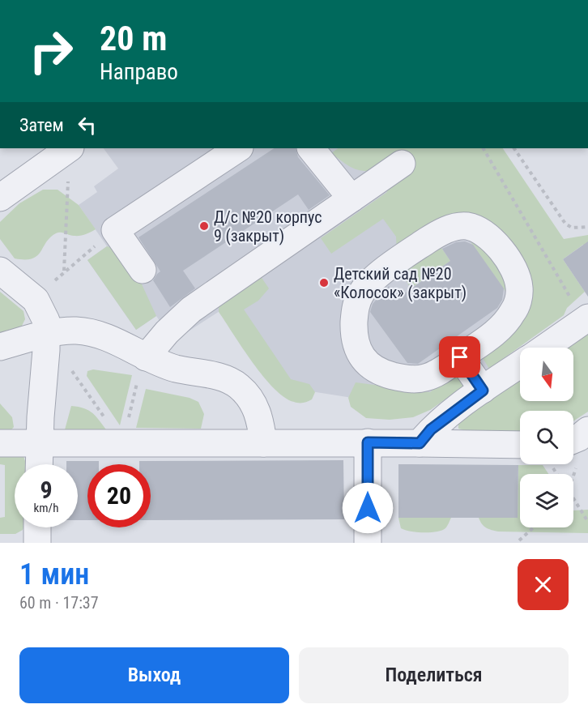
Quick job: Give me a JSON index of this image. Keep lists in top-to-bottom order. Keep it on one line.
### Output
{"places":["Д/с №20 корпус 9 (закрыт)","Детский сад №20 «Колосок» (закрыт)"],"north":"bottom","page":{"turn":["20 m","Направо"],"then":"Затем","speed":"9 km/h","limit":"20","heading":["1 мин","60 m · 17:37"],"buttons":["Выход","Поделиться"]}}
